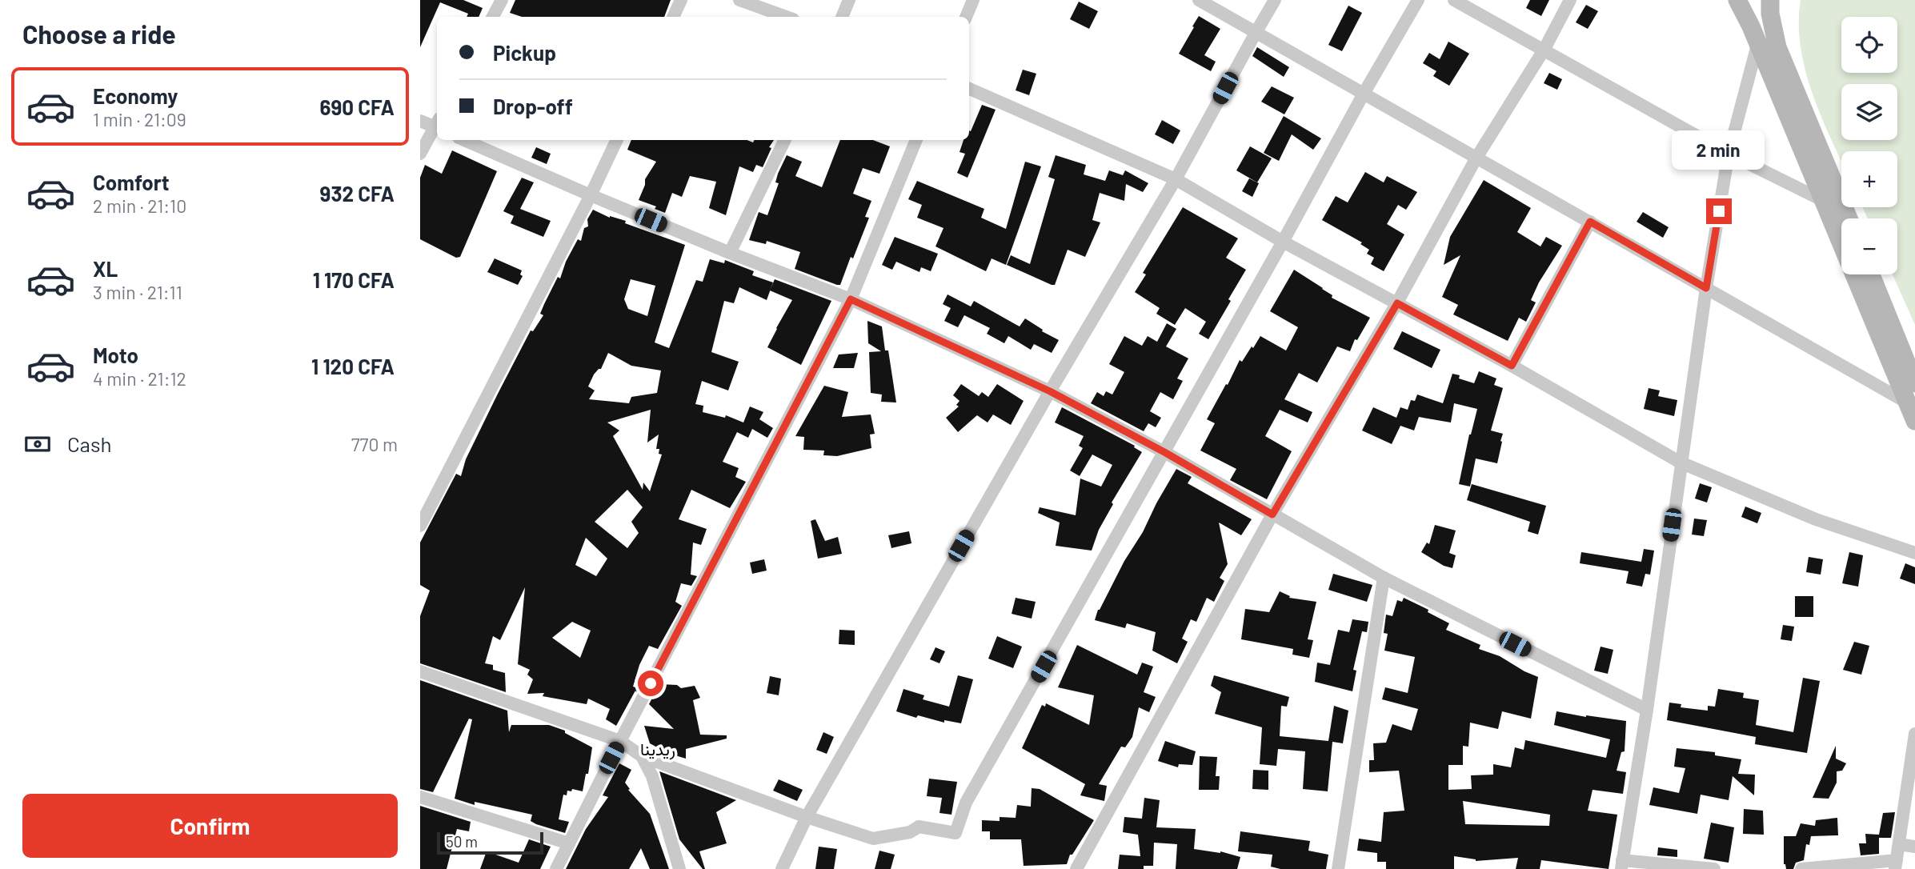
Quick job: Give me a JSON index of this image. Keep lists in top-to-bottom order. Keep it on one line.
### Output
{"districts":["ريدينا"],"scale_bar":"50 m","page":{"heading":"Choose a ride","map_buttons":["+","−"],"banner":["Pickup","Drop-off"],"list":[{"name":"Economy","note":"1 min · 21:09","value":"690 CFA"},{"name":"Comfort","note":"2 min · 21:10","value":"932 CFA"},{"name":"XL","note":"3 min · 21:11","value":"1 170 CFA"},{"name":"Moto","note":"4 min · 21:12","value":"1 120 CFA"}],"bubble":"2 min","pay":["Cash","770 m"],"buttons":"Confirm","scale":"50 m"}}
